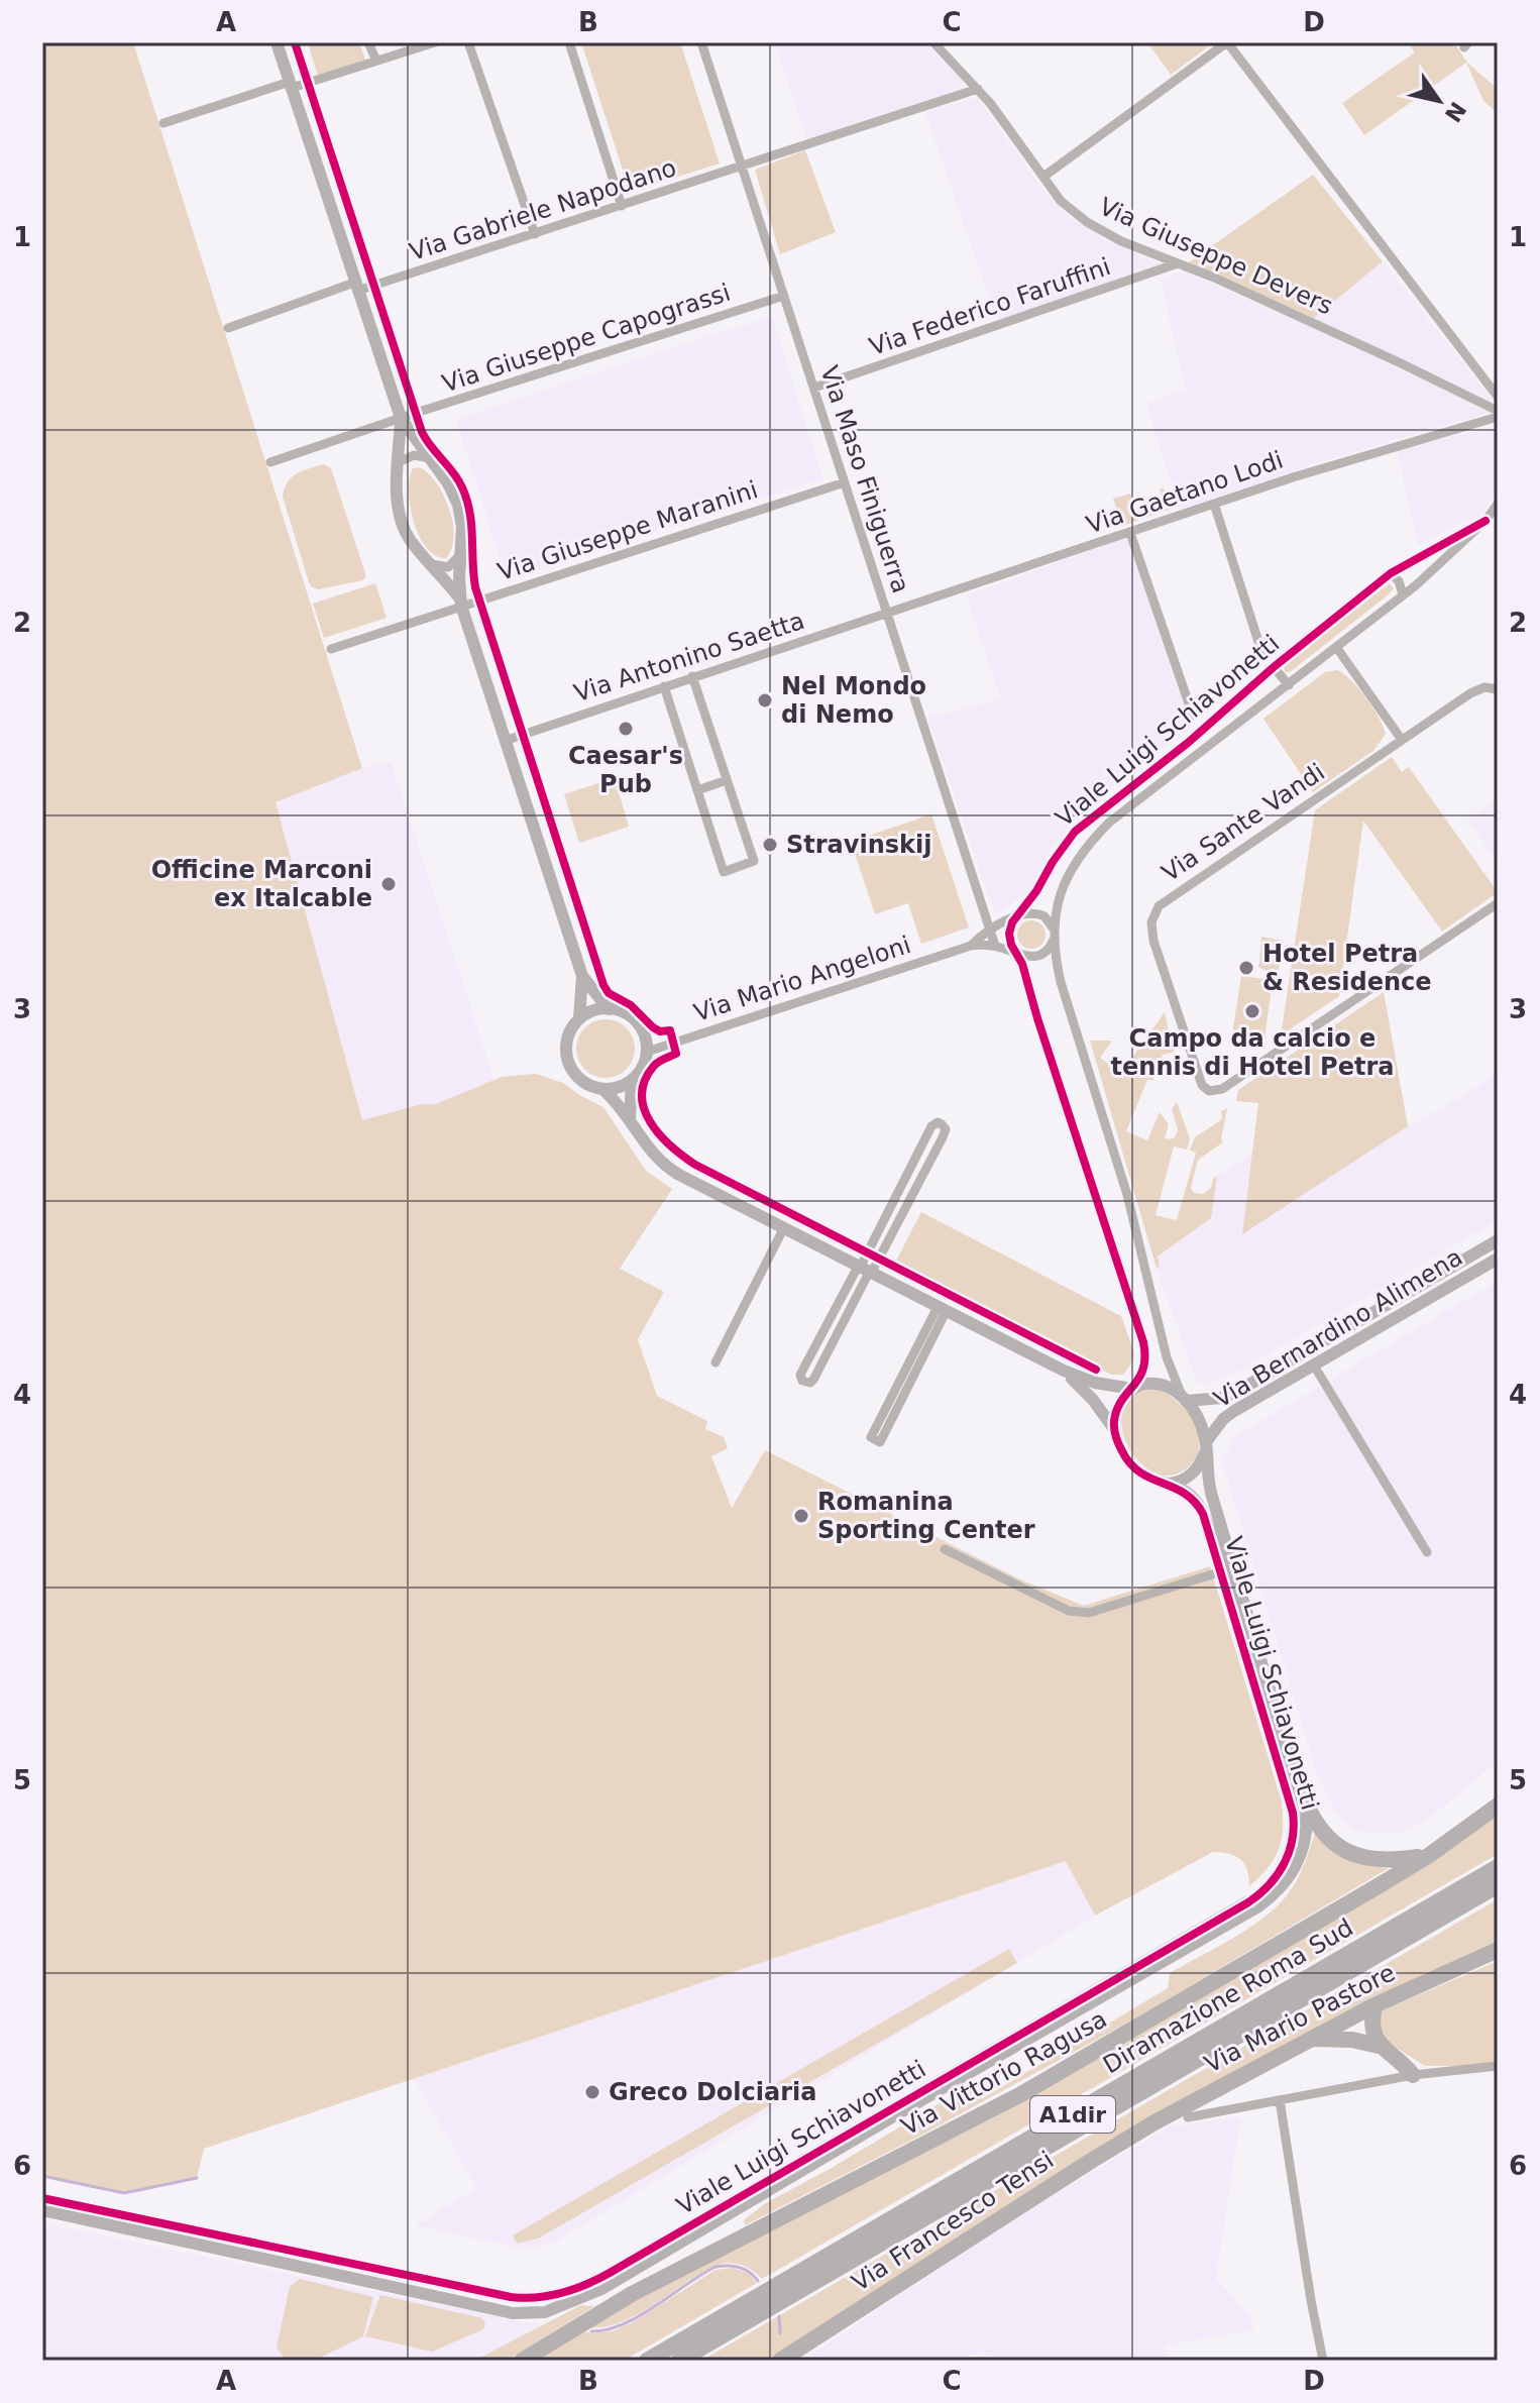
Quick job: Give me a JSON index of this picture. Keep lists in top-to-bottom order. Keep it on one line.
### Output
{"streets":{"highway":["Diramazione Roma Sud","Via Mario Pastore","Via Vittorio Ragusa","A1dir","Via Francesco Tensi"],"street":["Via Gabriele Napodano","Via Giuseppe Devers","Via Federico Faruffini","Via Giuseppe Capograssi","Via Maso Finiguerra","Via Gaetano Lodi","Via Giuseppe Maranini","Via Antonino Saetta","Viale Luigi Schiavonetti","Via Sante Vandi","Via Mario Angeloni","Via Bernardino Alimena"]},"crossings":[["Via Gabriele Napodano","Via Giuseppe Devers"],["Via Gabriele Napodano","Via Maso Finiguerra"],["Via Giuseppe Devers","Via Federico Faruffini"],["Via Federico Faruffini","Via Maso Finiguerra"],["Via Giuseppe Capograssi","Via Maso Finiguerra"],["Via Maso Finiguerra","Via Gaetano Lodi"],["Via Maso Finiguerra","Via Giuseppe Maranini"],["Via Maso Finiguerra","Via Antonino Saetta"],["Via Maso Finiguerra","Via Mario Angeloni"],["Via Gaetano Lodi","Via Antonino Saetta"],["Viale Luigi Schiavonetti","Via Mario Angeloni"],["Viale Luigi Schiavonetti","Via Bernardino Alimena"],["Via Mario Pastore","Via Francesco Tensi"]],"places":["Nel Mondo di Nemo","Caesar's Pub","Stravinskij","Officine Marconi ex Italcable","Hotel Petra & Residence","Campo da calcio e tennis di Hotel Petra","Romanina Sporting Center","Greco Dolciaria"],"north":"bottom right","grid":{"columns":["A","B","C","D"],"rows":["1","2","3","4","5","6"]}}
